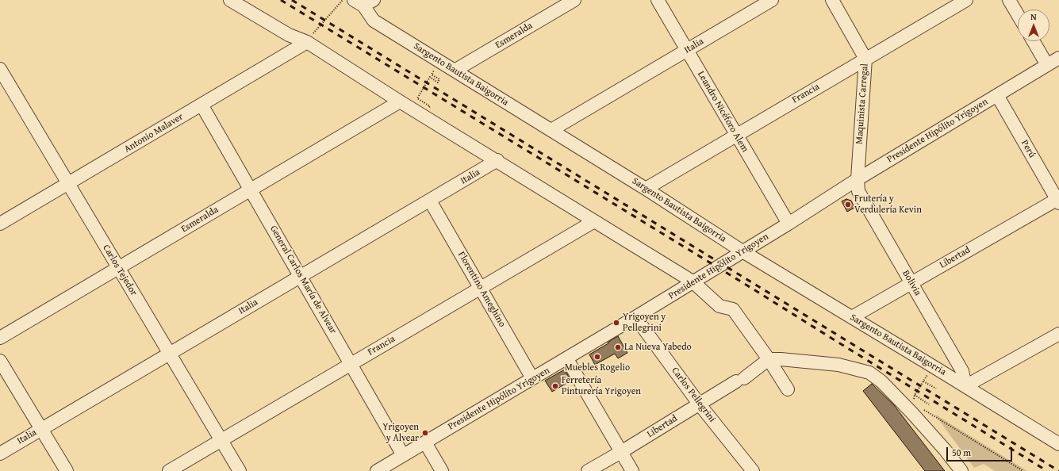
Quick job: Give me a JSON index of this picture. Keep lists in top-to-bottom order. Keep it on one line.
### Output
{"streets":{"street":["Esmeralda","Italia","Sargento Bautista Baigorria","Francia","Maquinista Carregal","Leandro Nicéforo Alem","Presidente Hipólito Yrigoyen","Antonio Malaver","Perú","Libertad","Carlos Tejedor","General Carlos María de Alvear","Bolivia","Florentino Ameghino","Carlos Pellegrini"]},"crossings":[["Esmeralda","Sargento Bautista Baigorria"],["Esmeralda","Carlos Tejedor"],["Esmeralda","General Carlos María de Alvear"],["Italia","Sargento Bautista Baigorria"],["Italia","Leandro Nicéforo Alem"],["Italia","Carlos Tejedor"],["Italia","General Carlos María de Alvear"],["Italia","Florentino Ameghino"],["Sargento Bautista Baigorria","Francia"],["Sargento Bautista Baigorria","Presidente Hipólito Yrigoyen"],["Sargento Bautista Baigorria","Libertad"],["Sargento Bautista Baigorria","Bolivia"],["Francia","Maquinista Carregal"],["Francia","Leandro Nicéforo Alem"],["Francia","Carlos Tejedor"],["Francia","General Carlos María de Alvear"],["Francia","Florentino Ameghino"],["Maquinista Carregal","Presidente Hipólito Yrigoyen"],["Maquinista Carregal","Bolivia"],["Leandro Nicéforo Alem","Presidente Hipólito Yrigoyen"],["Presidente Hipólito Yrigoyen","Perú"],["Presidente Hipólito Yrigoyen","General Carlos María de Alvear"],["Presidente Hipólito Yrigoyen","Bolivia"],["Presidente Hipólito Yrigoyen","Florentino Ameghino"],["Presidente Hipólito Yrigoyen","Carlos Pellegrini"],["Antonio Malaver","Carlos Tejedor"],["Antonio Malaver","General Carlos María de Alvear"],["Perú","Libertad"],["Libertad","Bolivia"],["Libertad","Carlos Pellegrini"]],"places":["Frutería y Verdulería Kevin","Yrigoyen y Pellegrini","La Nueva Yabedo","Muebles Rogelio","Ferretería Pinturería Yrigoyen","Yrigoyen y Alvear"],"scale_bar":"50 m","north":"top"}
